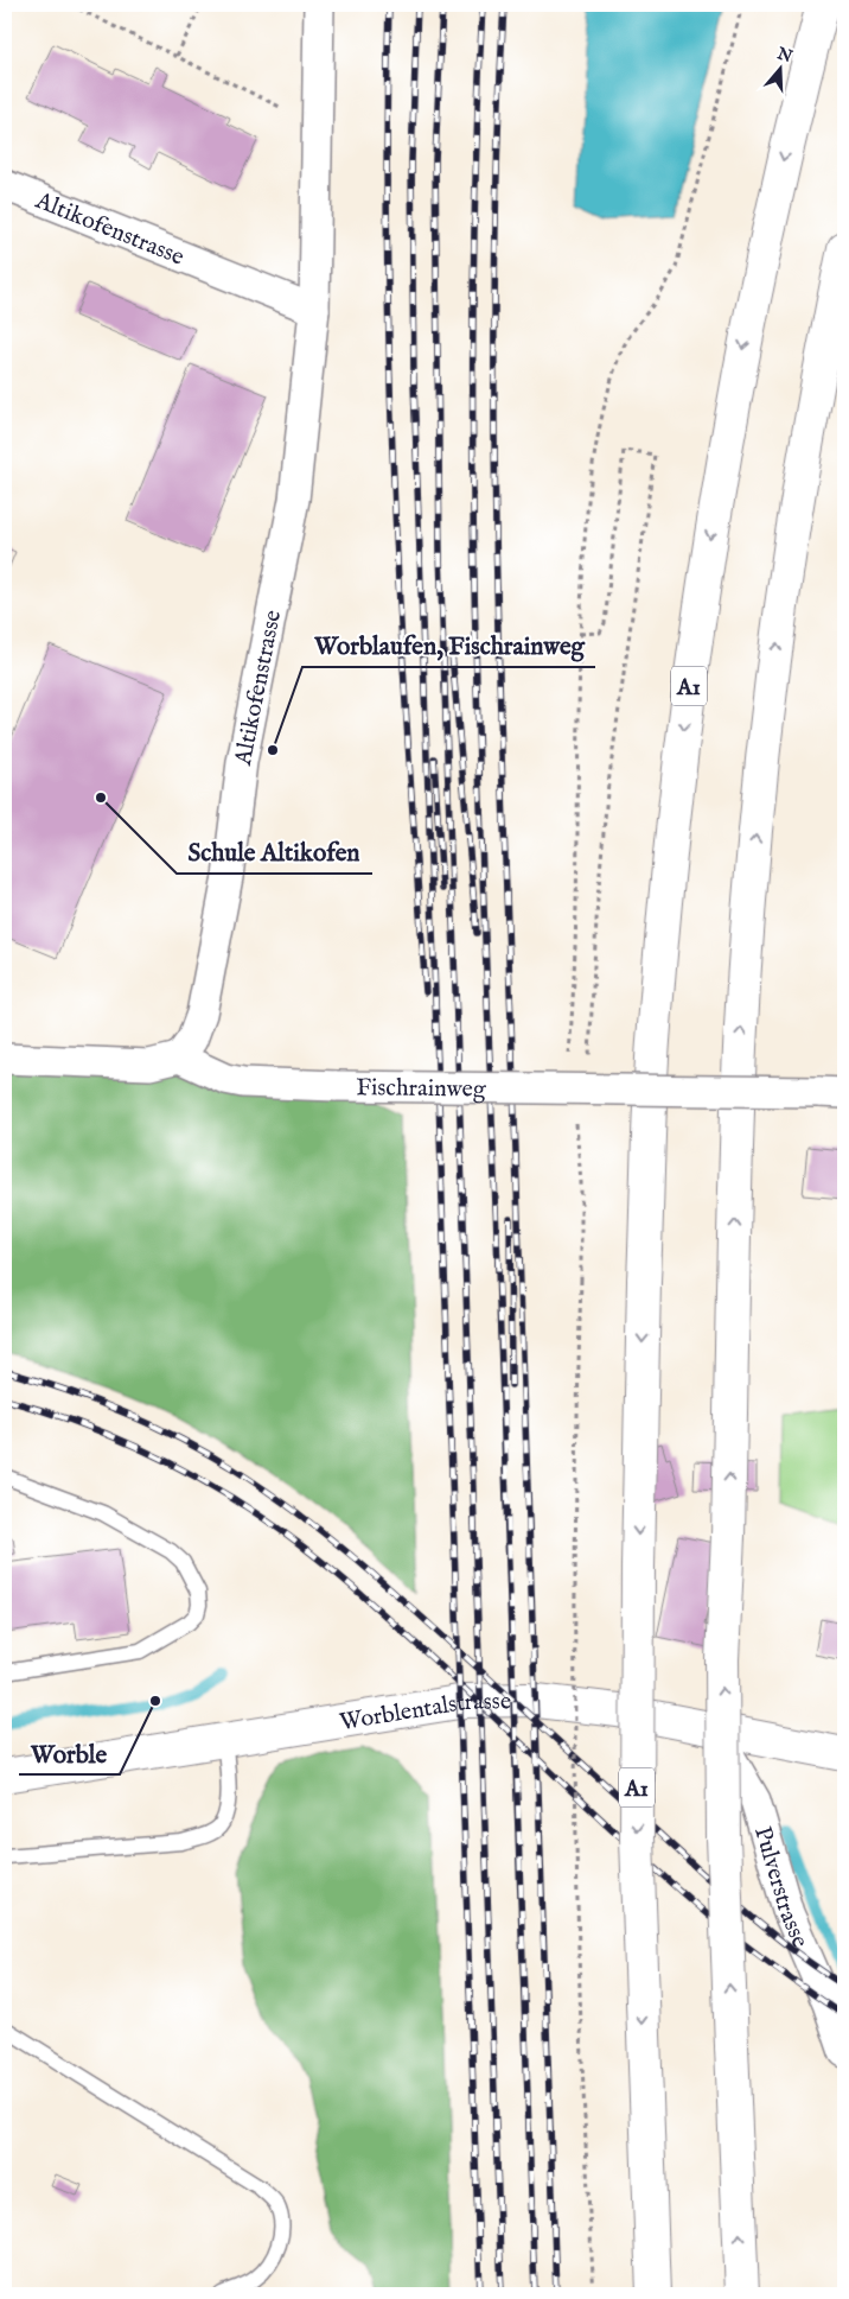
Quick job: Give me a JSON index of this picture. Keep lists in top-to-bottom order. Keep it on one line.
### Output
{"streets":{"main road":["A1","Worblentalstrasse"],"street":["Altikofenstrasse","Fischrainweg","Pulverstrasse"]},"crossings":[["Altikofenstrasse","Fischrainweg"],["Worblentalstrasse","Pulverstrasse"]],"places":["Worblaufen, Fischrainweg","Schule Altikofen","Worble"],"north":"top"}
